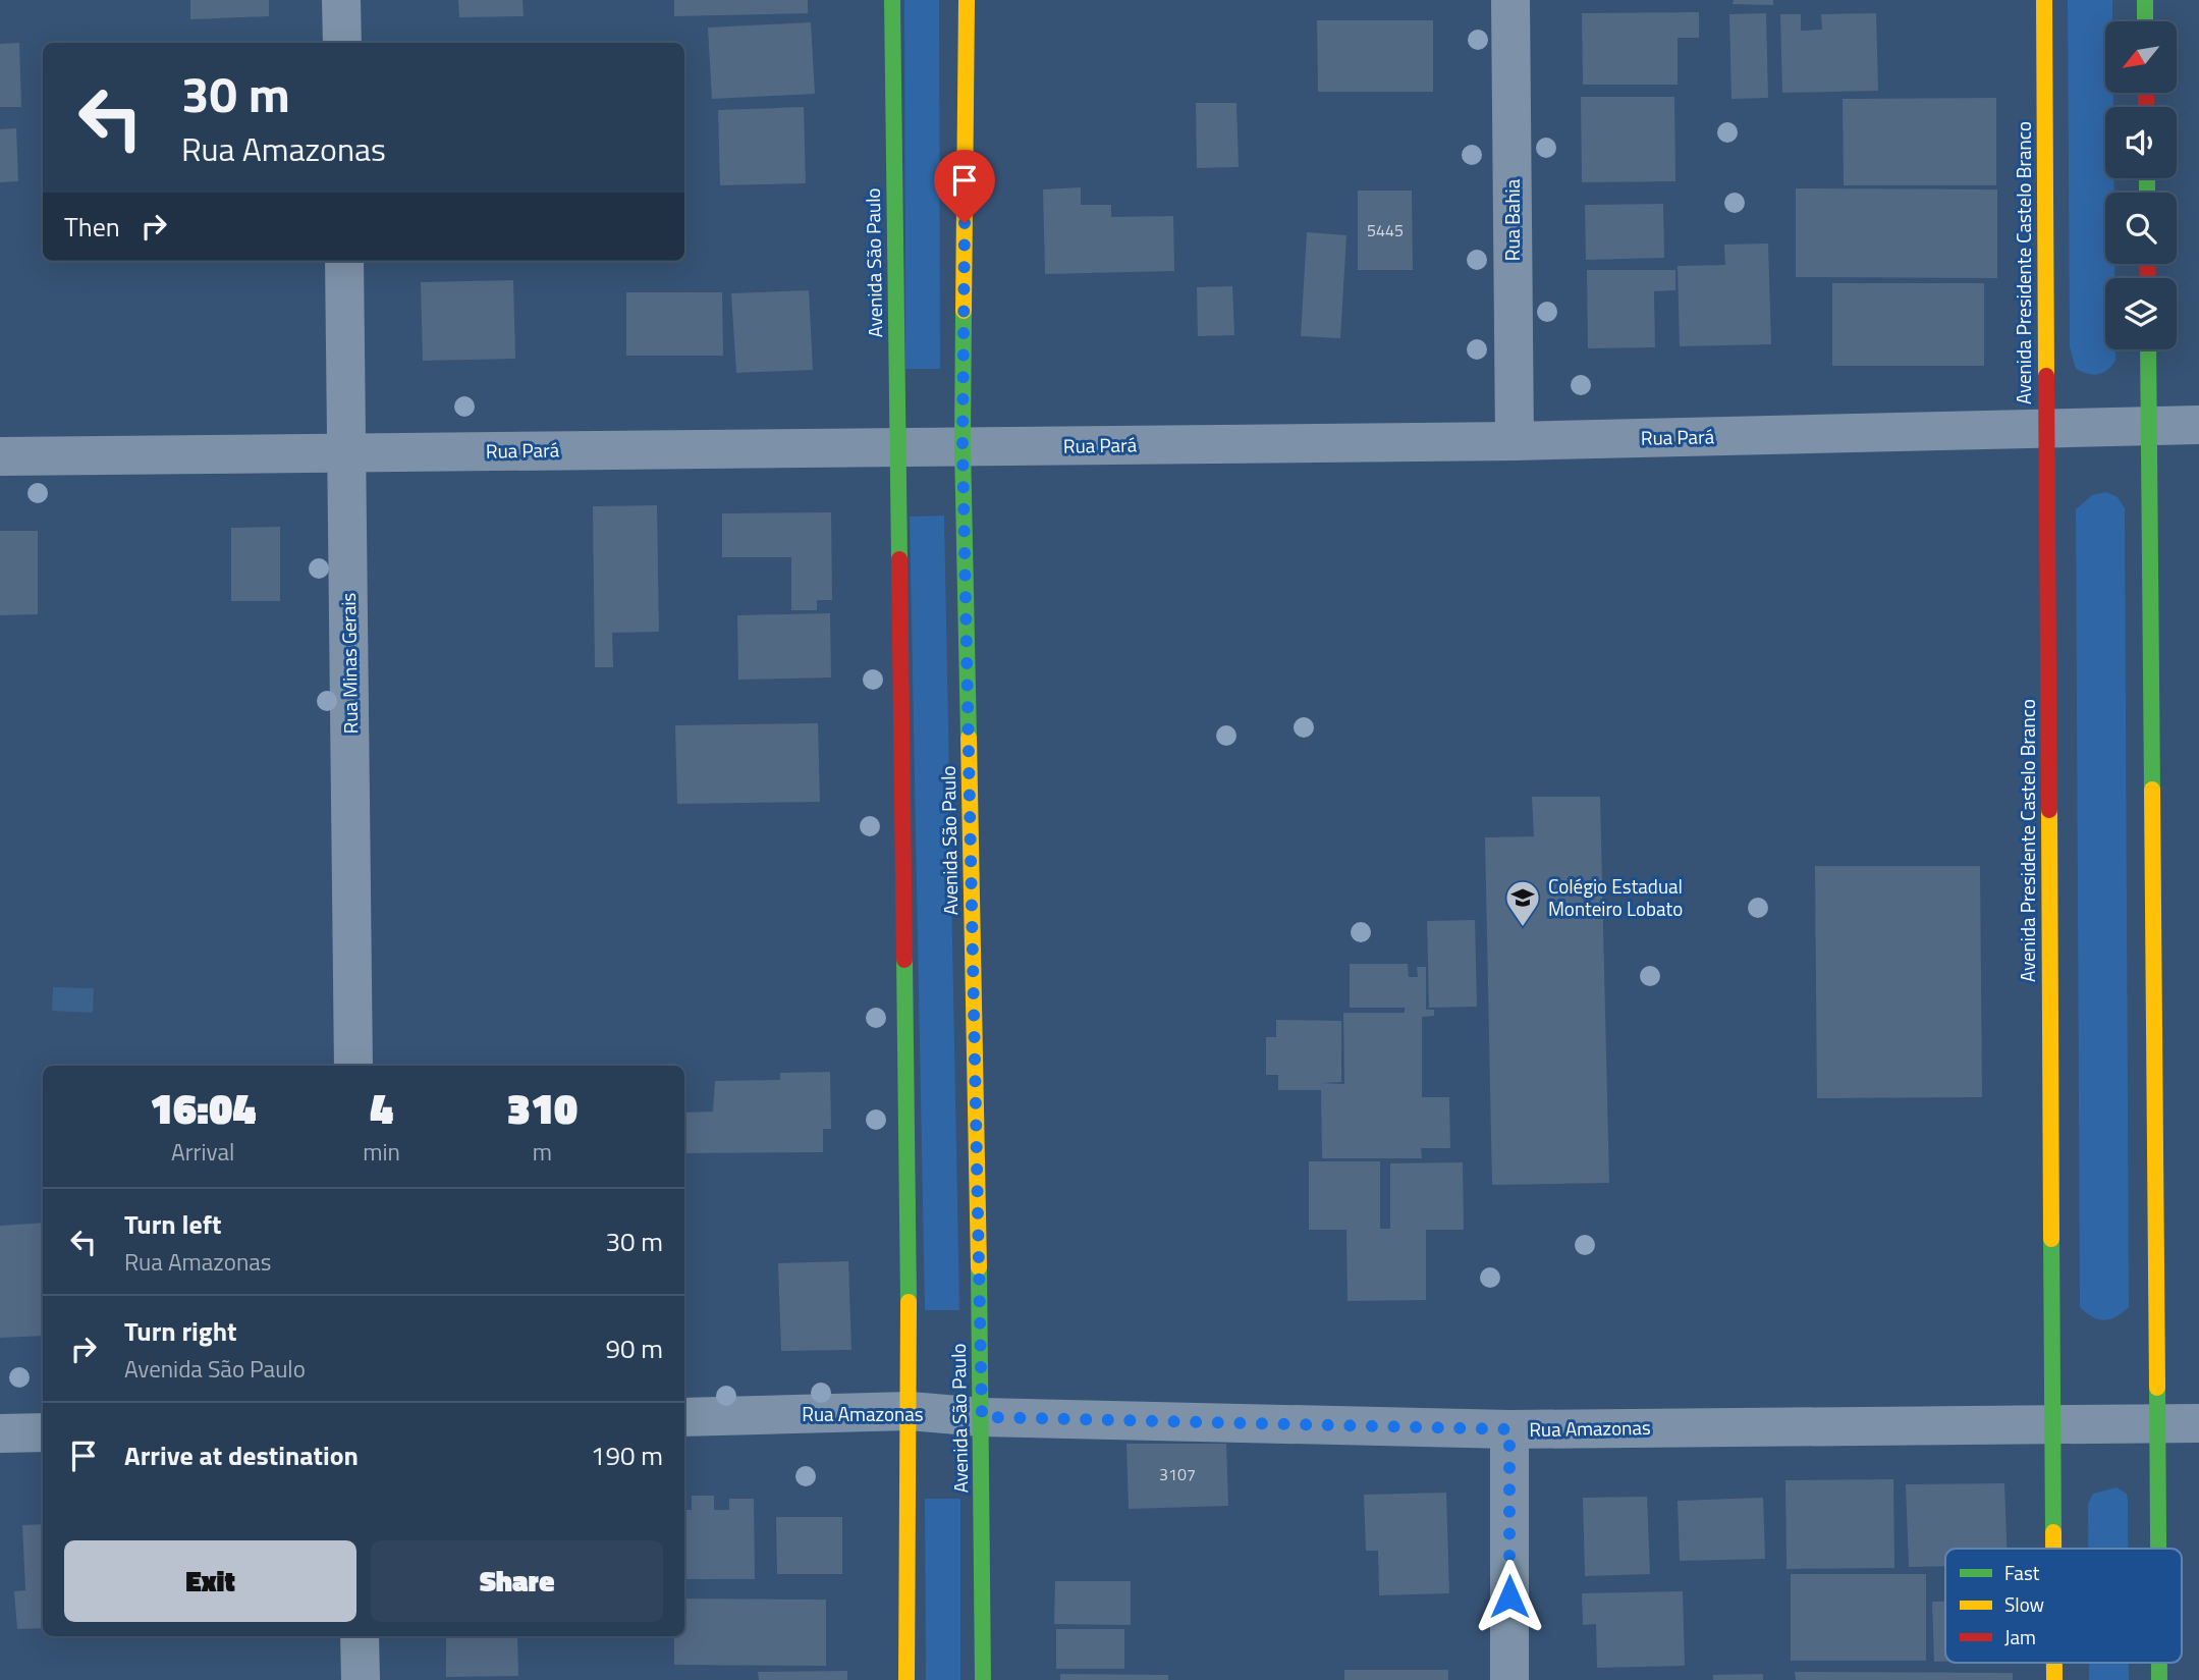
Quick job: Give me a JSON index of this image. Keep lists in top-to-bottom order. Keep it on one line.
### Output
{"streets":{"street":["Rua Bahia","Avenida São Paulo","Avenida Presidente Castelo Branco","Rua Pará","Rua Minas Gerais","Rua Amazonas"]},"crossings":[["Rua Bahia","Rua Pará"],["Avenida São Paulo","Rua Pará"],["Avenida São Paulo","Rua Amazonas"],["Avenida Presidente Castelo Branco","Rua Pará"],["Avenida Presidente Castelo Branco","Rua Amazonas"],["Rua Pará","Rua Minas Gerais"]],"places":{"school or university":["Colégio Estadual Monteiro Lobato"]},"house_numbers":["5445","3107"],"legend":["Fast","Slow","Jam"],"north":"bottom left","page":{"turn":["30 m","Rua Amazonas"],"then":"Then","eta":["16:04","Arrival","4","min","310","m"],"list":[{"name":"Turn left","note":"Rua Amazonas","value":"30 m"},{"name":"Turn right","note":"Avenida São Paulo","value":"90 m"},{"name":"Arrive at destination","value":"190 m"}],"buttons":["Exit","Share"]}}
